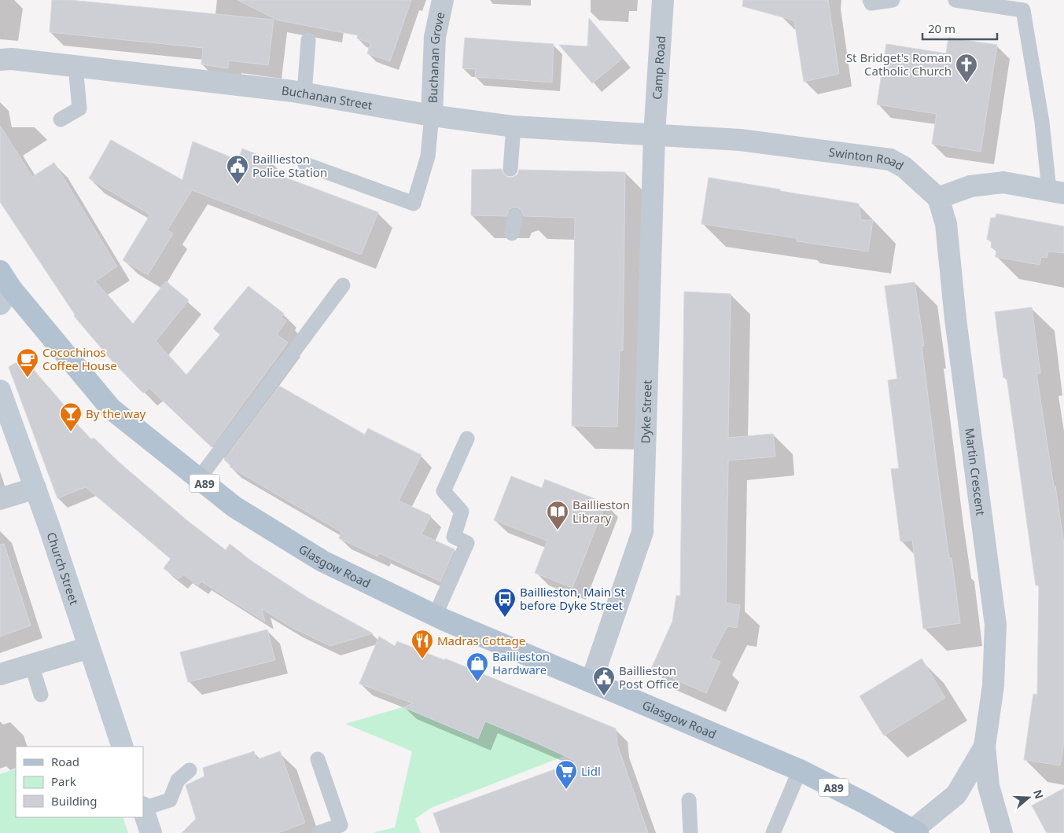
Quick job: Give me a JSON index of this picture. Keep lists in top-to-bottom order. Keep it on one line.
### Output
{"streets":{"main road":["A89","Glasgow Road"],"street":["Buchanan Grove","Camp Road","Buchanan Street","Swinton Road","Dyke Street","Martin Crescent","Church Street"]},"crossings":[["Buchanan Grove","Buchanan Street"],["Camp Road","Buchanan Street"],["Camp Road","Swinton Road"],["Camp Road","Dyke Street"],["Buchanan Street","Swinton Road"],["Buchanan Street","Dyke Street"],["Swinton Road","Dyke Street"],["Swinton Road","Martin Crescent"],["Dyke Street","Glasgow Road"],["Martin Crescent","A89"],["A89","Glasgow Road"]],"places":{"church":["St Bridget's Roman Catholic Church"],"public building":["Baillieston Police Station","Baillieston Post Office"],"cafe":["Cocochinos Coffee House"],"bar":["By the way"],"library":["Baillieston Library"],"bus stop":["Baillieston, Main St before Dyke Street"],"restaurant":["Madras Cottage"],"shop":["Baillieston Hardware"],"supermarket":["Lidl"]},"legend":["Road","Park","Building"],"scale_bar":"20 m","north":"right"}
